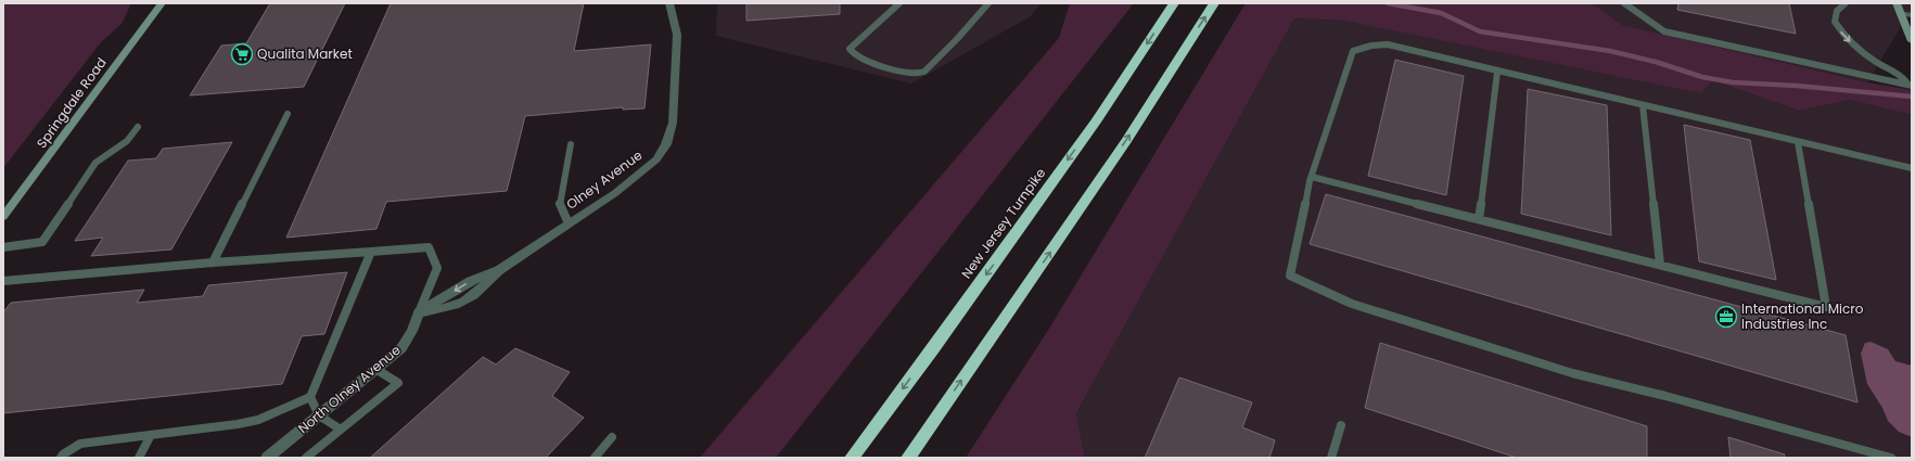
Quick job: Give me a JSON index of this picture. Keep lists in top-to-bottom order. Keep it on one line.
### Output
{"streets":{"highway":["New Jersey Turnpike"],"main road":["Springdale Road"],"street":["Olney Avenue","North Olney Avenue"]},"crossings":[["Olney Avenue","North Olney Avenue"]],"places":{"supermarket":["Qualita Market"],"office":["International Micro Industries Inc"]}}
